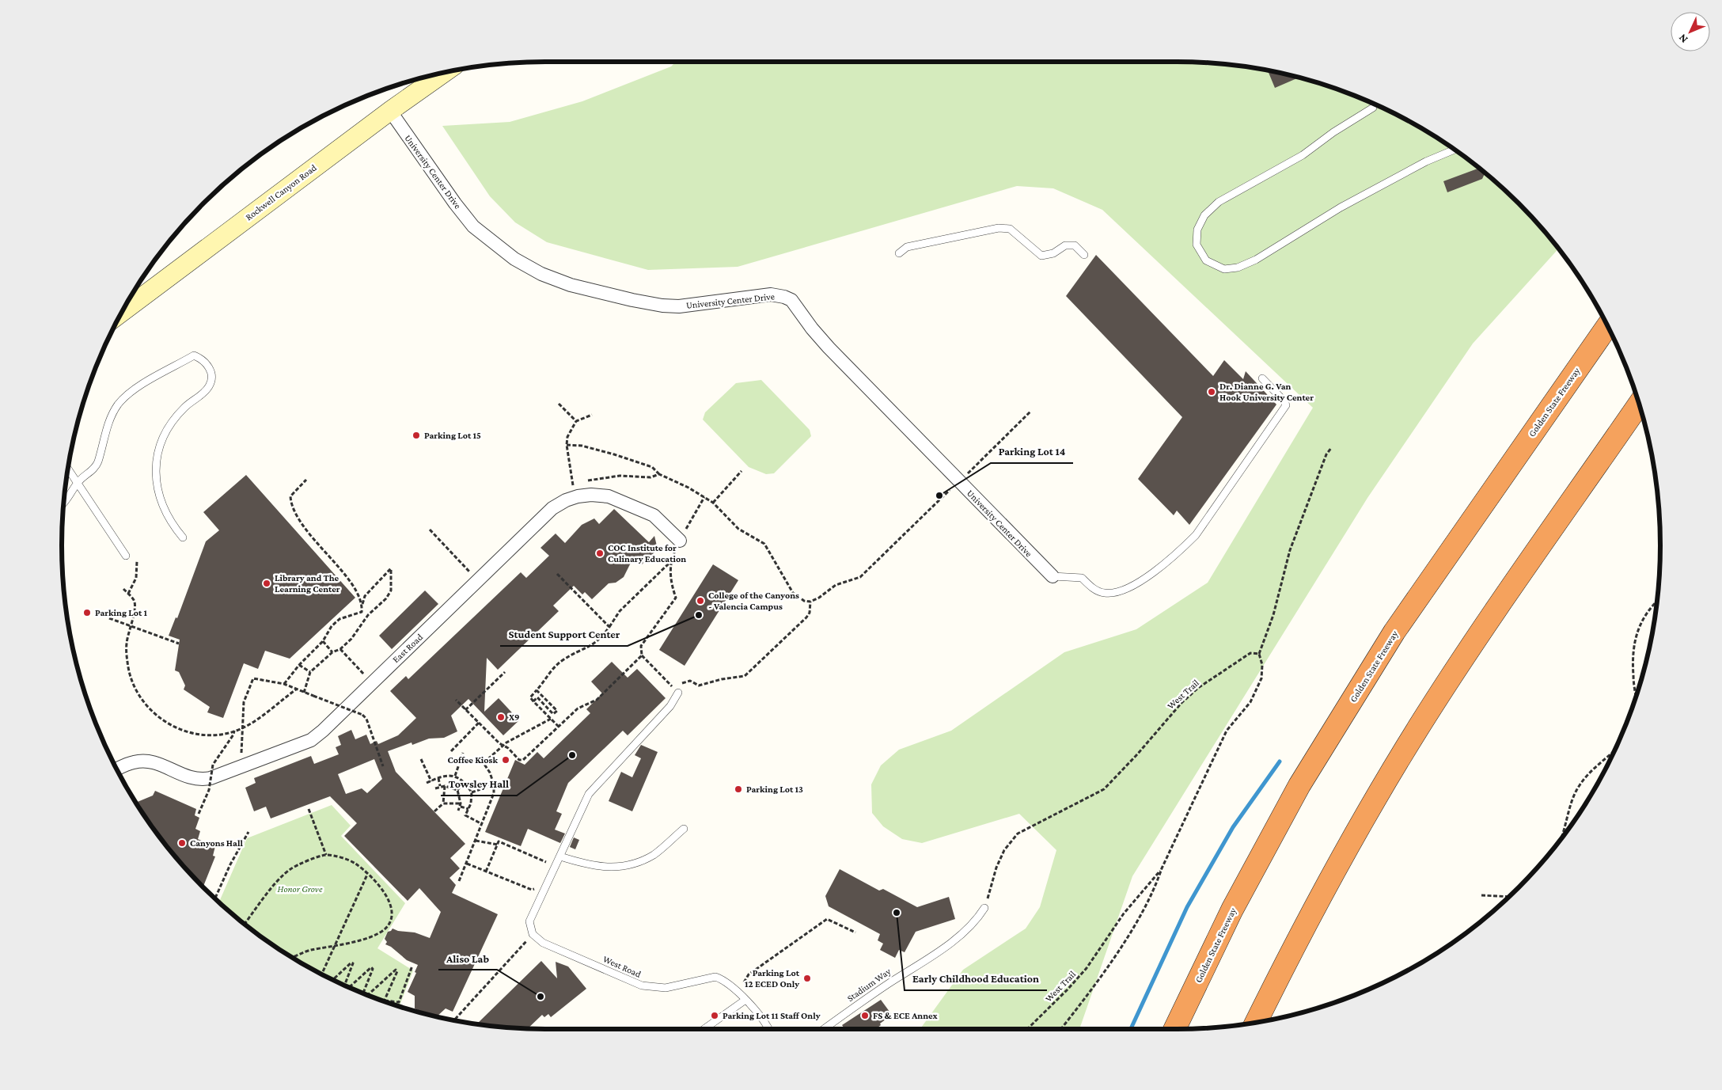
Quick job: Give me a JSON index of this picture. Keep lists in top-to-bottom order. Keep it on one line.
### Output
{"streets":{"highway":["Golden State Freeway"],"street":["University Center Drive","Rockwell Canyon Road","East Road"],"lane":["West Road","Stadium Way"],"path":["West Trail"]},"crossings":[["University Center Drive","Rockwell Canyon Road"],["West Trail","Stadium Way"]],"parks":["Honor Grove"],"places":["Dr. Dianne G. Van Hook University Center","Parking Lot 15","Parking Lot 14","COC Institute for Culinary Education","Library and The Learning Center","College of the Canyons - Valencia Campus","Parking Lot 1","Student Support Center","X9","Towsley Hall","Coffee Kiosk","Parking Lot 13","Canyons Hall","Early Childhood Education","Parking Lot 12 ECED Only","Aliso Lab","Parking Lot 11 Staff Only","FS & ECE Annex"],"north":"bottom left"}
